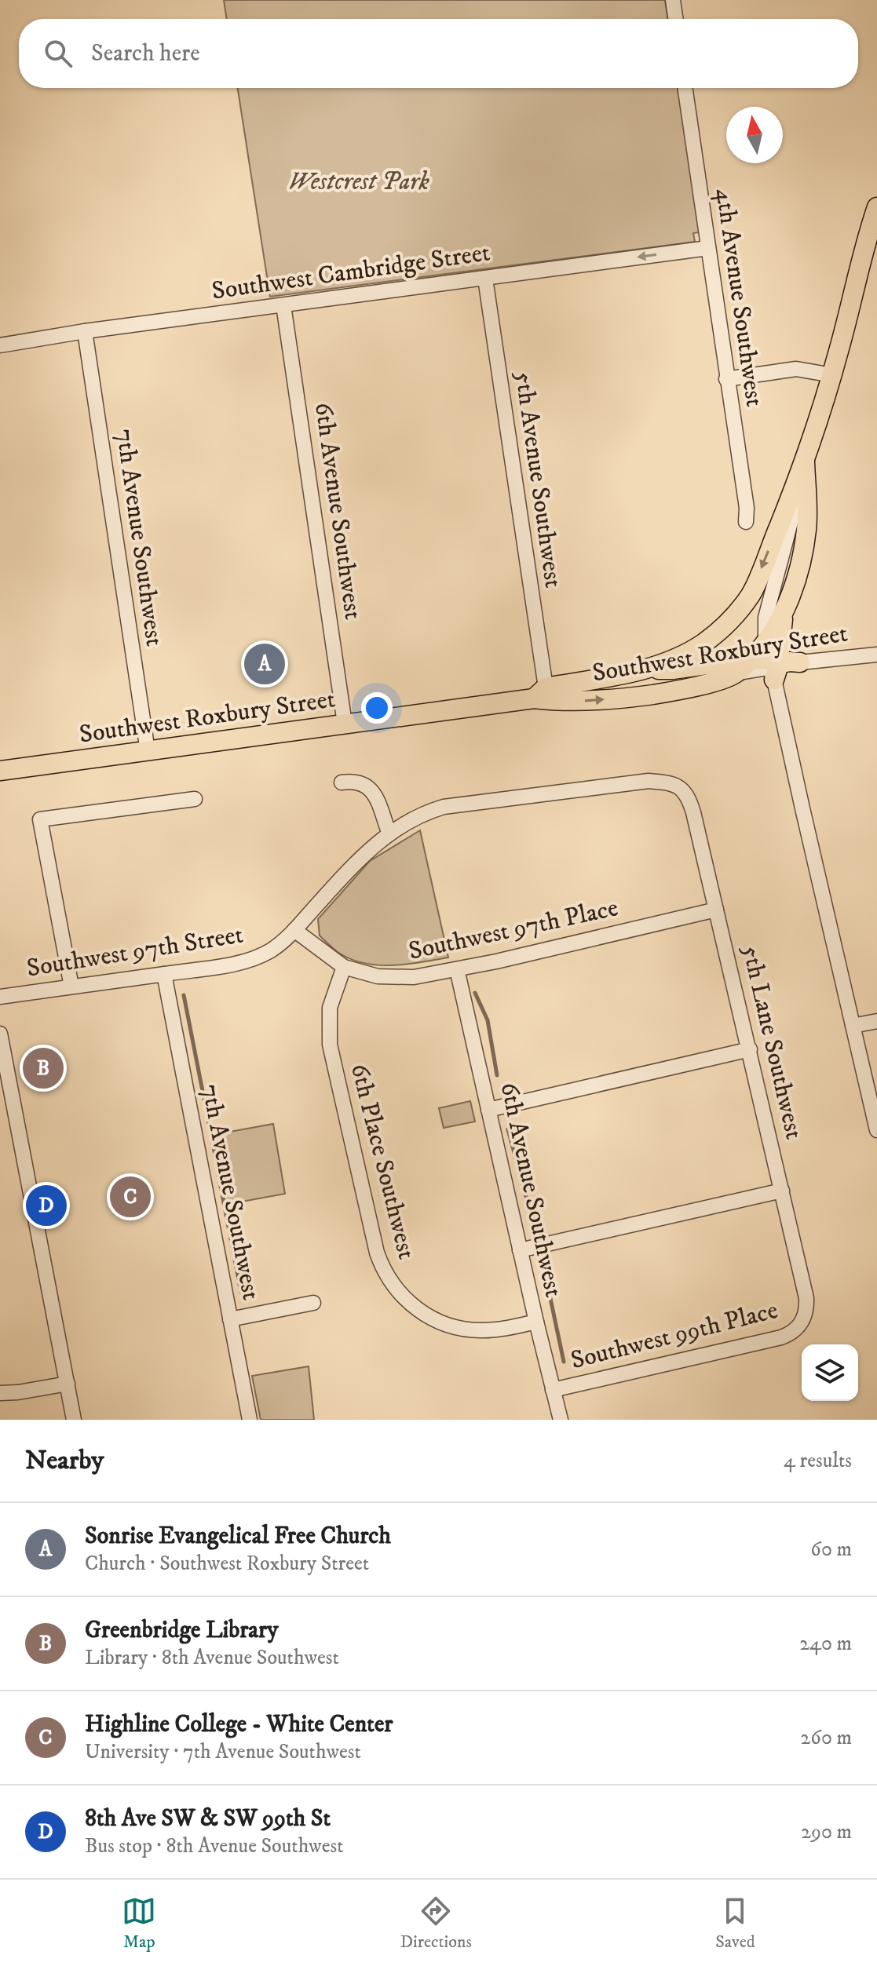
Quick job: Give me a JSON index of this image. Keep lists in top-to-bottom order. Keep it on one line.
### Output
{"streets":{"main road":["Southwest Roxbury Street"],"street":["Southwest Cambridge Street","4th Avenue Southwest","5th Avenue Southwest","6th Avenue Southwest","7th Avenue Southwest","Southwest 97th Place","Southwest 97th Street","5th Lane Southwest","6th Place Southwest","Southwest 99th Place"]},"crossings":[["Southwest Cambridge Street","4th Avenue Southwest"],["Southwest Cambridge Street","5th Avenue Southwest"],["Southwest Cambridge Street","6th Avenue Southwest"],["Southwest Cambridge Street","7th Avenue Southwest"],["5th Avenue Southwest","Southwest Roxbury Street"],["6th Avenue Southwest","Southwest Roxbury Street"],["6th Avenue Southwest","Southwest 97th Place"],["6th Avenue Southwest","6th Place Southwest"],["6th Avenue Southwest","Southwest 99th Place"],["7th Avenue Southwest","Southwest Roxbury Street"],["7th Avenue Southwest","Southwest 97th Street"],["Southwest 97th Place","Southwest 97th Street"],["Southwest 97th Place","5th Lane Southwest"],["Southwest 97th Place","6th Place Southwest"],["Southwest 97th Street","5th Lane Southwest"],["5th Lane Southwest","Southwest 99th Place"]],"parks":["Westcrest Park"],"north":"top","page":{"search":"Search here","pins":["A","B","C","D"],"heading":["Nearby","4 results"],"list":[{"mark":"A","name":"Sonrise Evangelical Free Church","note":"Church · Southwest Roxbury Street","value":"60 m"},{"mark":"B","name":"Greenbridge Library","note":"Library · 8th Avenue Southwest","value":"240 m"},{"mark":"C","name":"Highline College - White Center","note":"University · 7th Avenue Southwest","value":"260 m"},{"mark":"D","name":"8th Ave SW & SW 99th St","note":"Bus stop · 8th Avenue Southwest","value":"290 m"}],"nav":["Map","Directions","Saved"]}}
